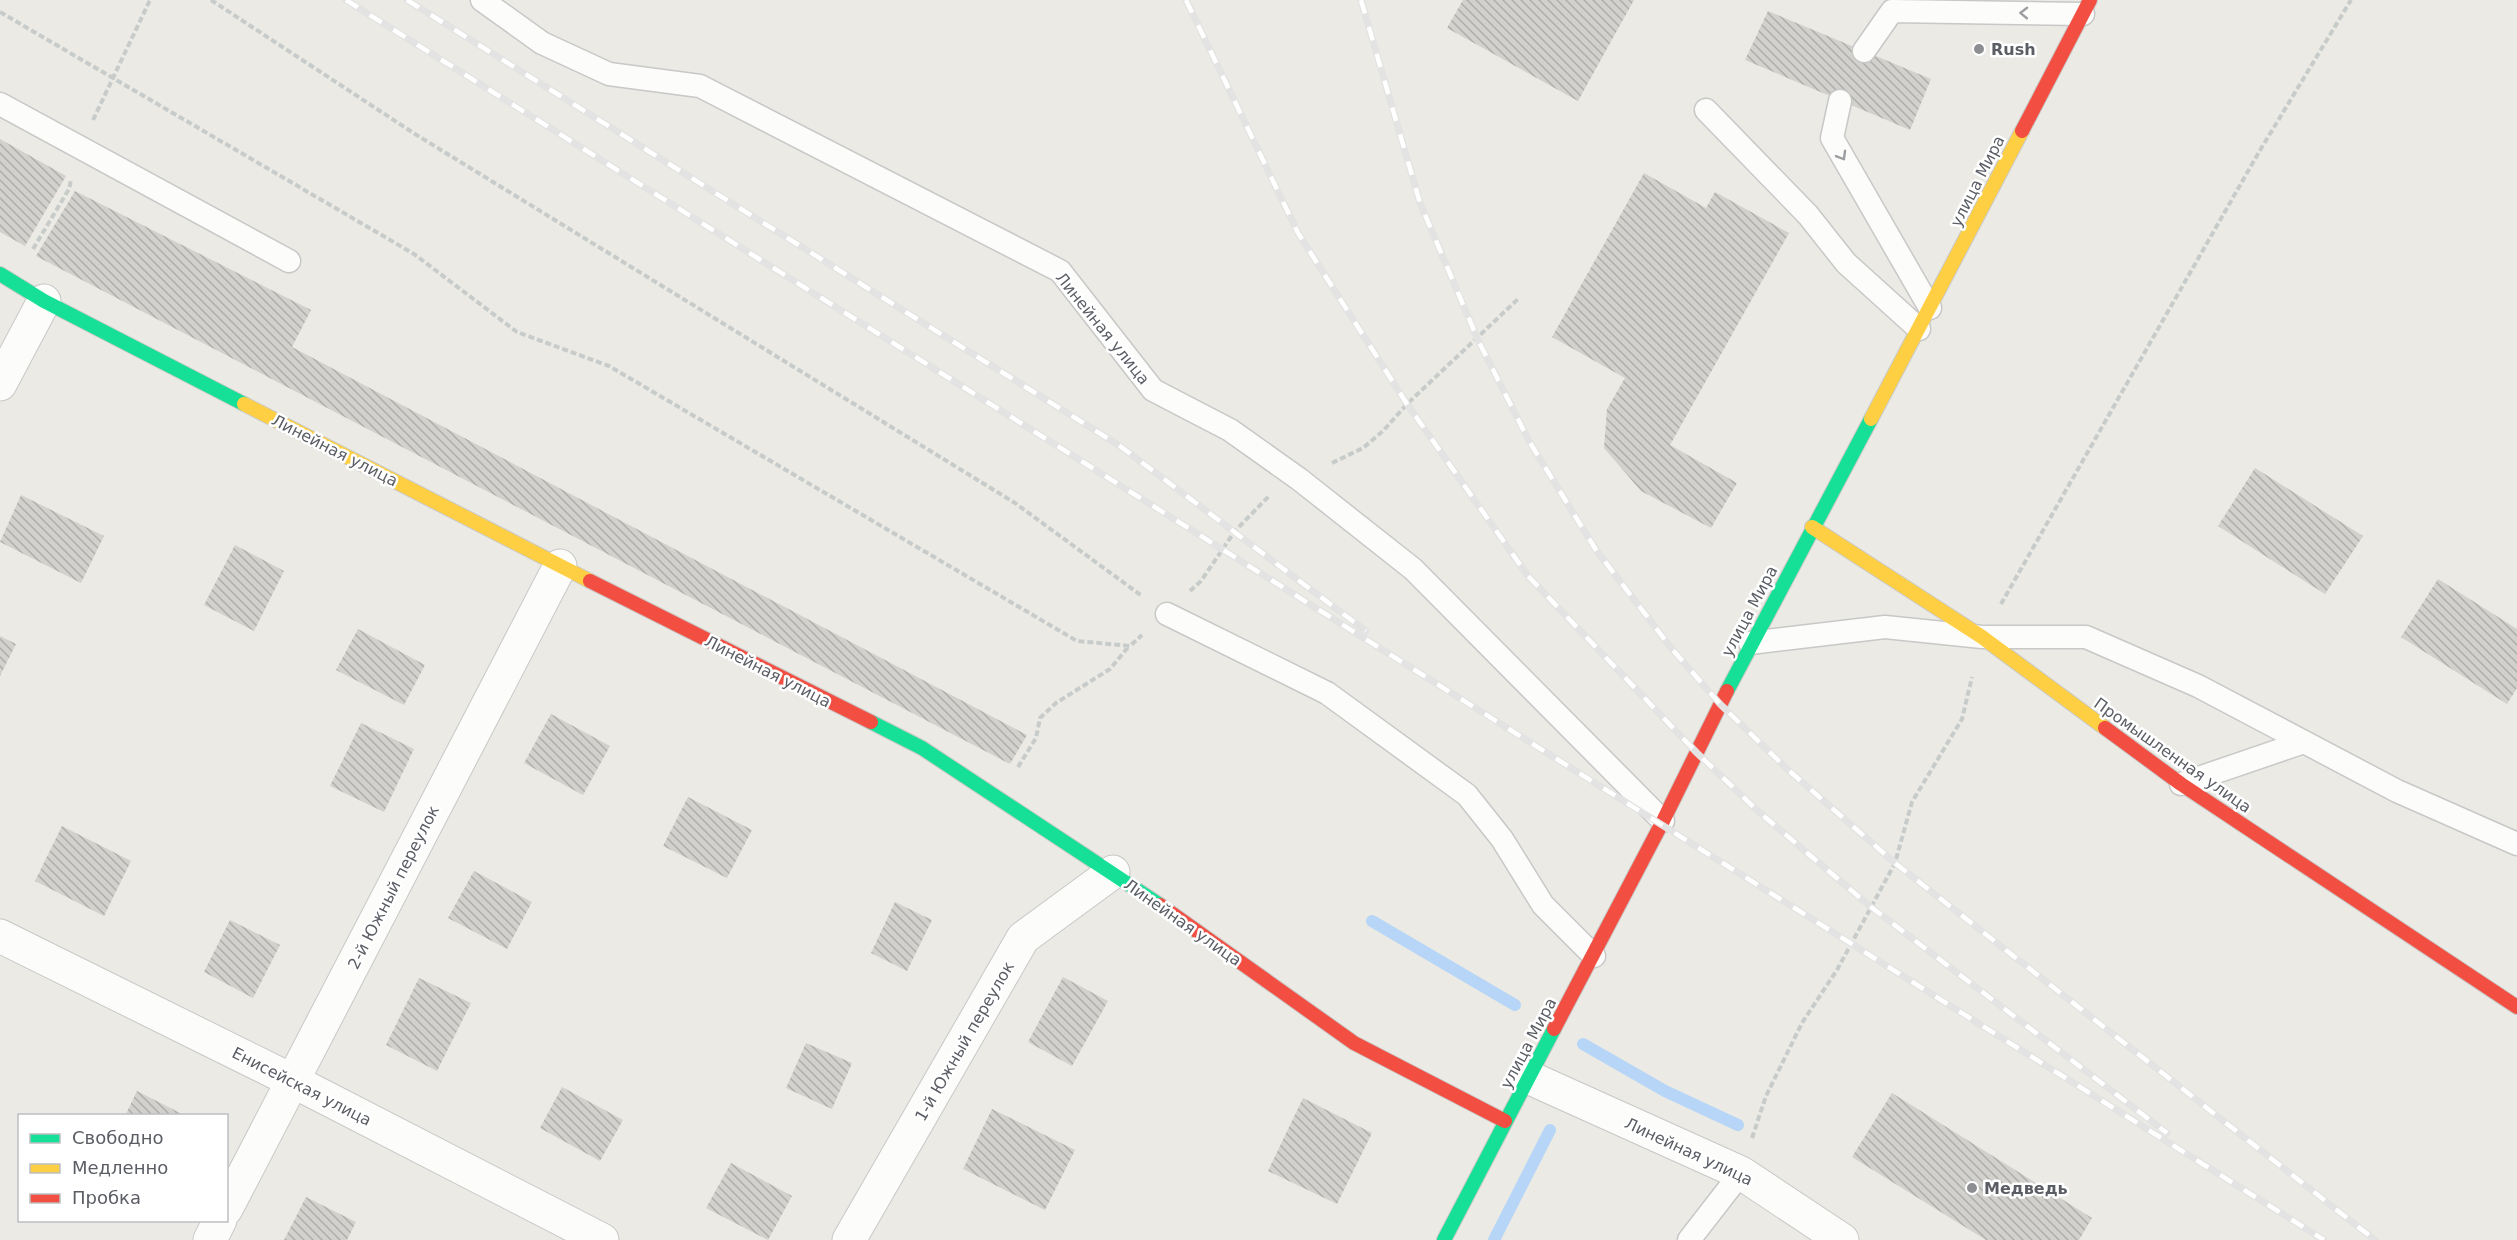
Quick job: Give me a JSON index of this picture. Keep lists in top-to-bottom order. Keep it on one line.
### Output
{"streets":{"street":["улица Мира","Линейная улица","Промышленная улица","2-й Южный переулок","1-й Южный переулок","Енисейская улица"]},"crossings":[["улица Мира","Линейная улица"],["улица Мира","Промышленная улица"],["Линейная улица","2-й Южный переулок"],["Линейная улица","1-й Южный переулок"],["2-й Южный переулок","Енисейская улица"]],"places":["Rush","Медведь"],"legend":["Свободно","Медленно","Пробка"]}
